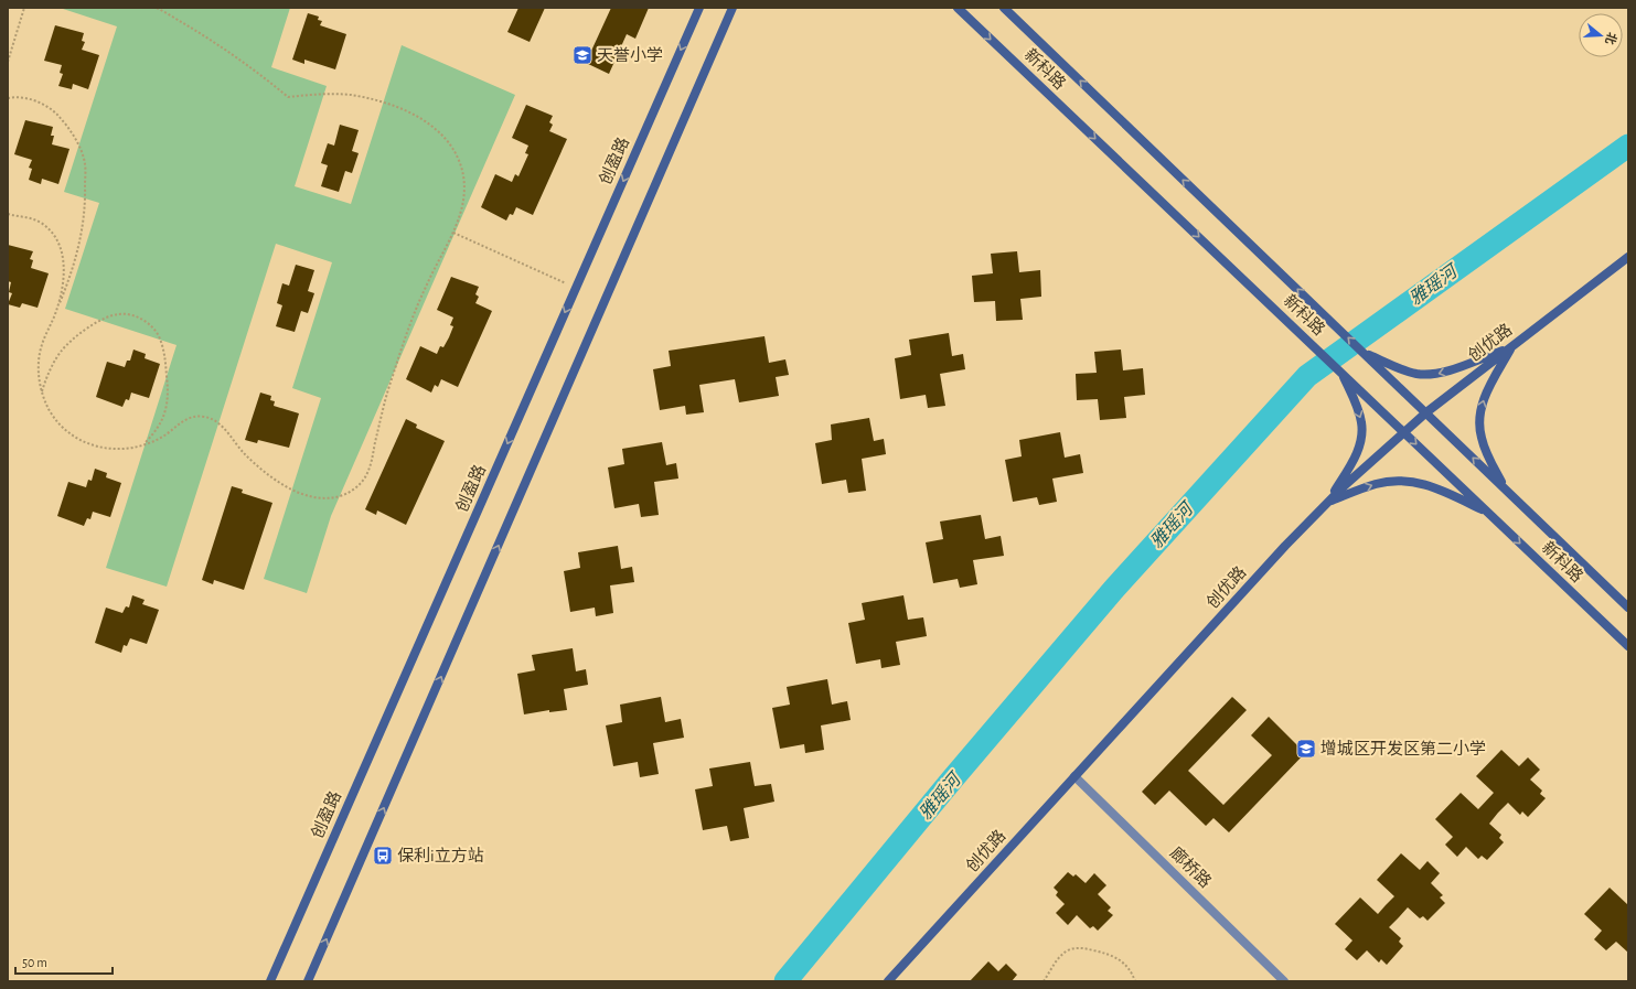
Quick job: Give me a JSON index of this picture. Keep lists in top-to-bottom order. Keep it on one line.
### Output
{"streets":{"street":["新科路","创盈路","创优路","廊桥路"]},"crossings":[["新科路","创优路"],["创优路","廊桥路"]],"water":["雅瑶河"],"places":{"school or university":["天誉小学","增城区开发区第二小学"],"bus stop":["保利i立方站"]},"scale_bar":"50 m","north":"right"}
